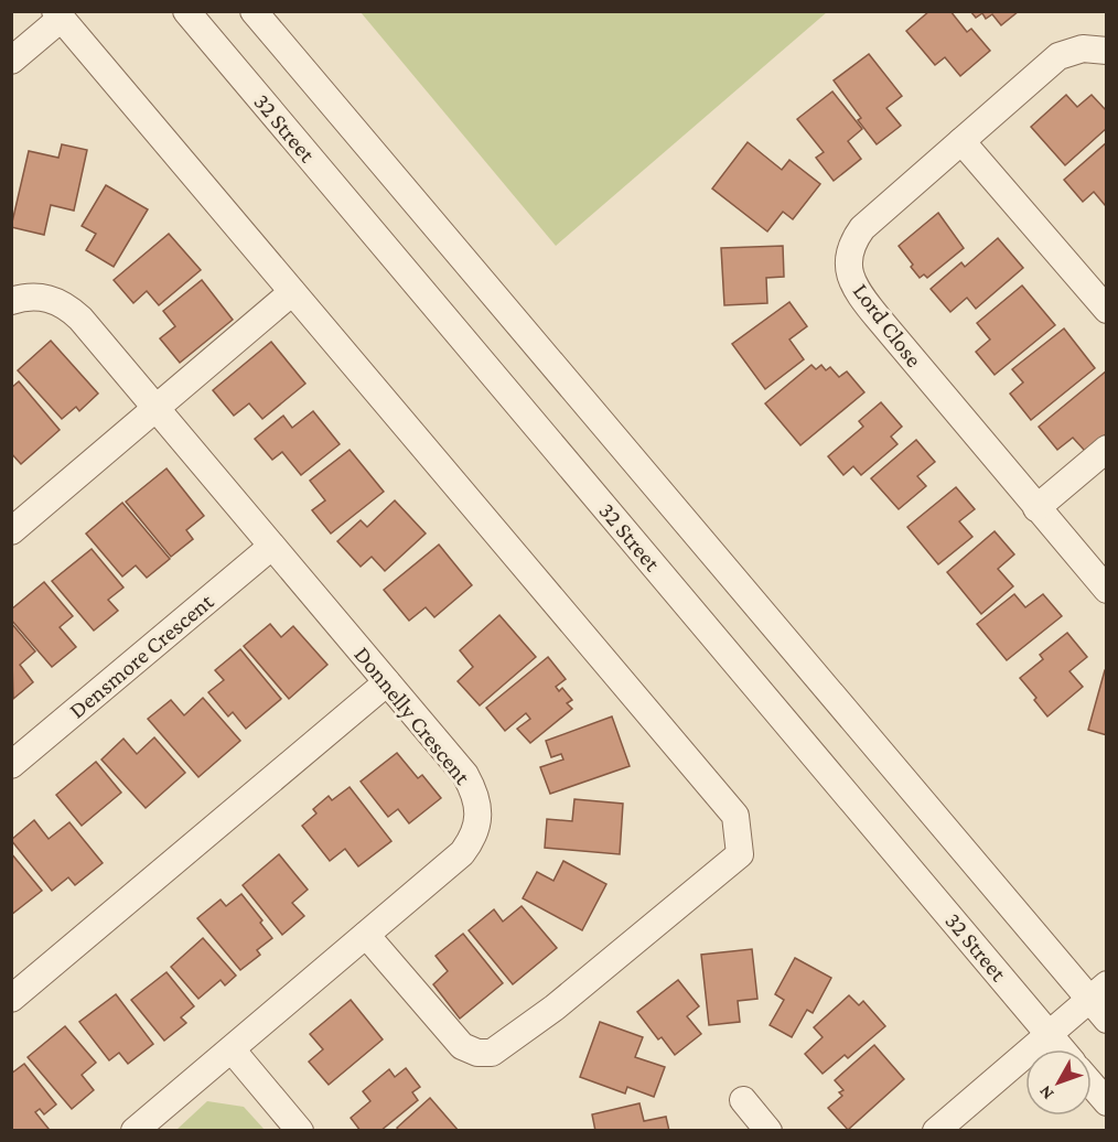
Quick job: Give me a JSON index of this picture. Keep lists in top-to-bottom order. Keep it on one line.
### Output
{"streets":{"street":["32 Street","Lord Close","Densmore Crescent","Donnelly Crescent"]},"crossings":[["Densmore Crescent","Donnelly Crescent"]],"north":"bottom left"}
